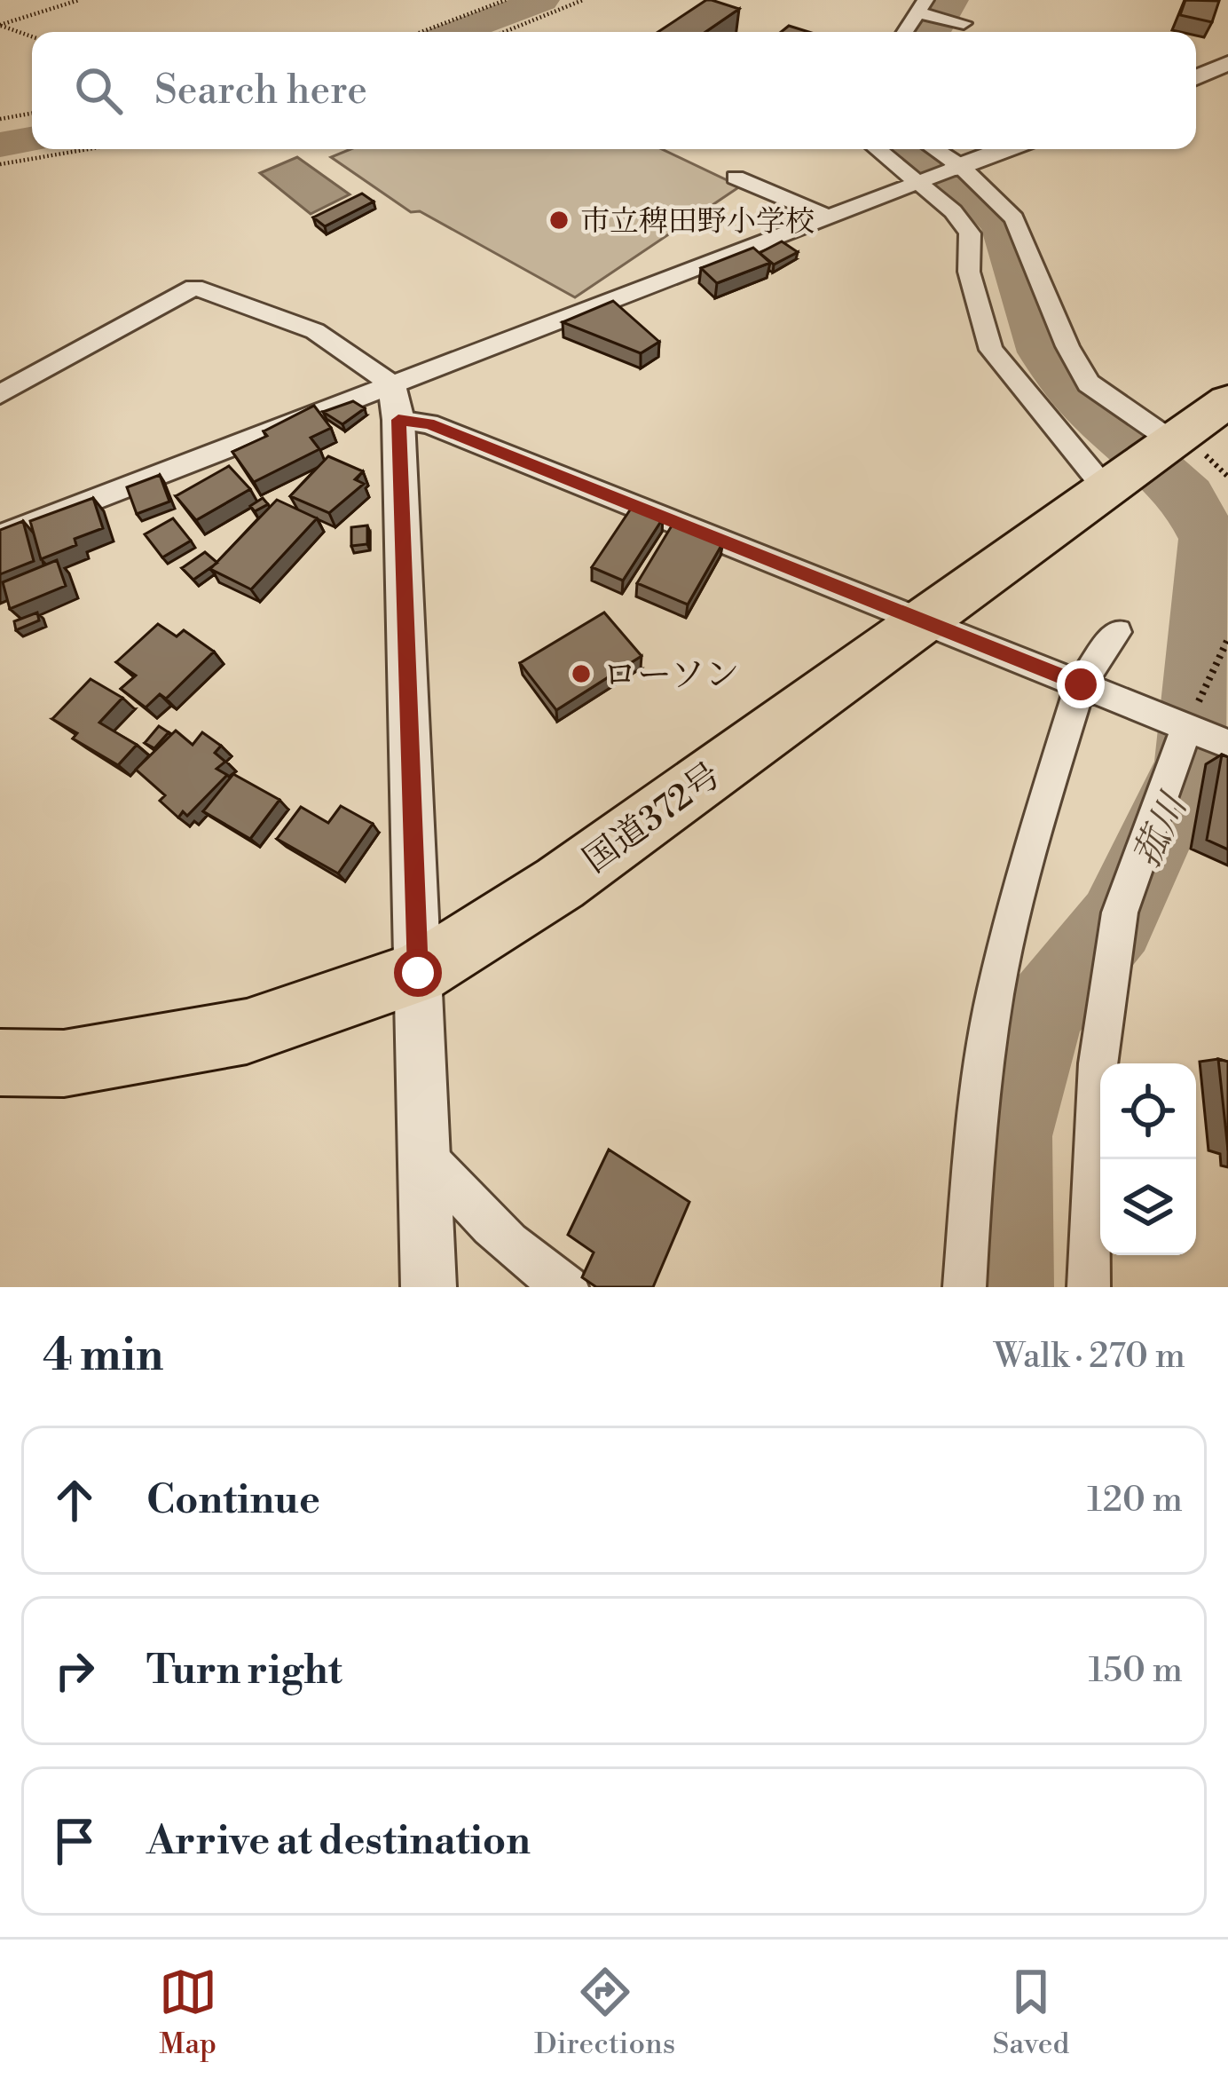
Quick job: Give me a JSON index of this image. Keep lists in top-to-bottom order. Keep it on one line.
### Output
{"streets":{"highway":["国道372号"]},"water":["菰川"],"places":["市立稗田野小学校","ローソン"],"page":{"search":"Search here","heading":["4 min","Walk · 270 m"],"list":[["Continue","120 m"],["Turn right","150 m"],"Arrive at destination"],"nav":["Map","Directions","Saved"]}}
